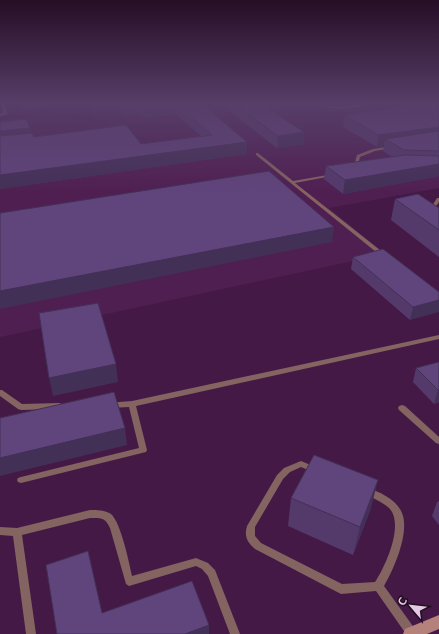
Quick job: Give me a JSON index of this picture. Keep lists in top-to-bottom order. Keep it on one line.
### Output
{"north":"top left"}
